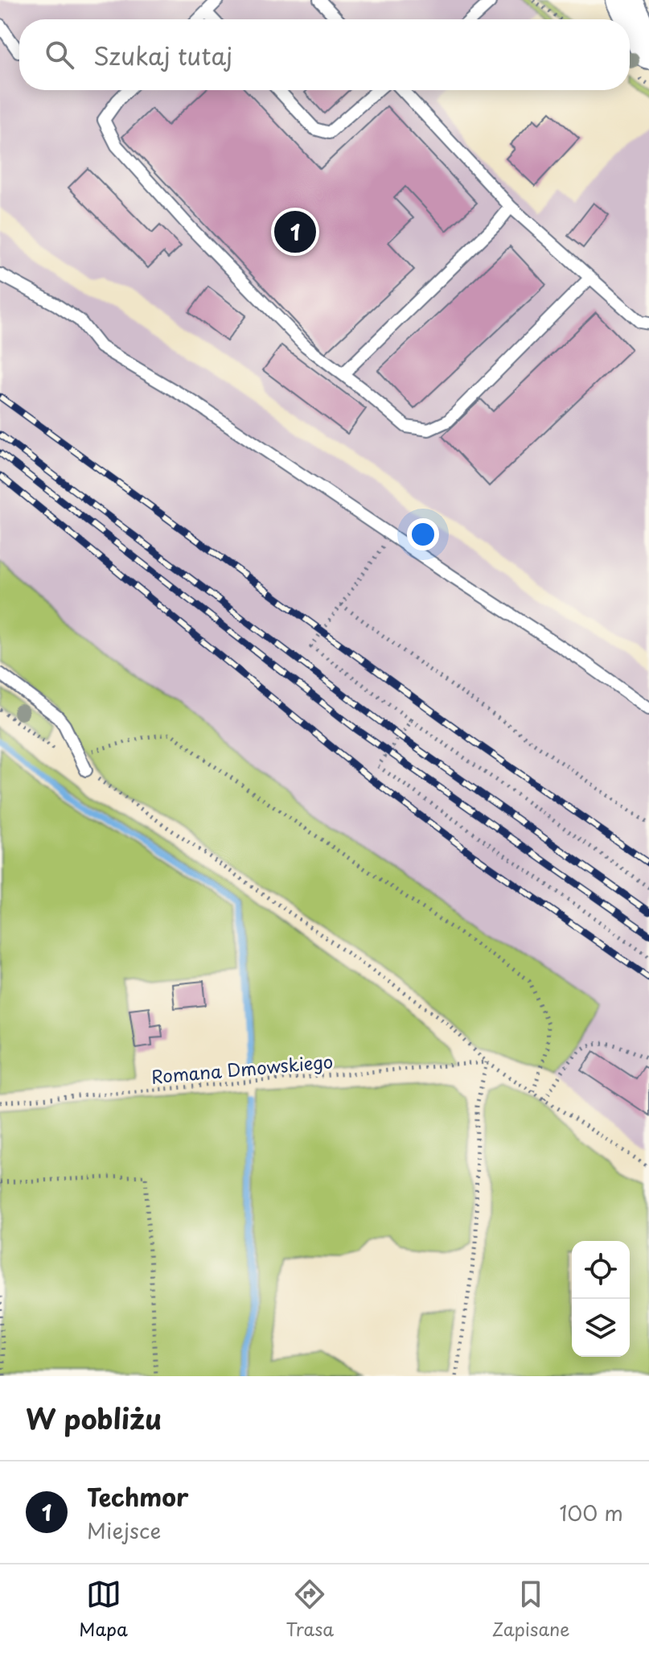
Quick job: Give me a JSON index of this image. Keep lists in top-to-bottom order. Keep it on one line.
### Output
{"streets":{"path":["Romana Dmowskiego"]},"page":{"search":"Szukaj tutaj","pins":"1","heading":"W pobliżu","list":[{"mark":"1","name":"Techmor","note":"Miejsce","value":"100 m"}],"nav":["Mapa","Trasa","Zapisane"]}}
